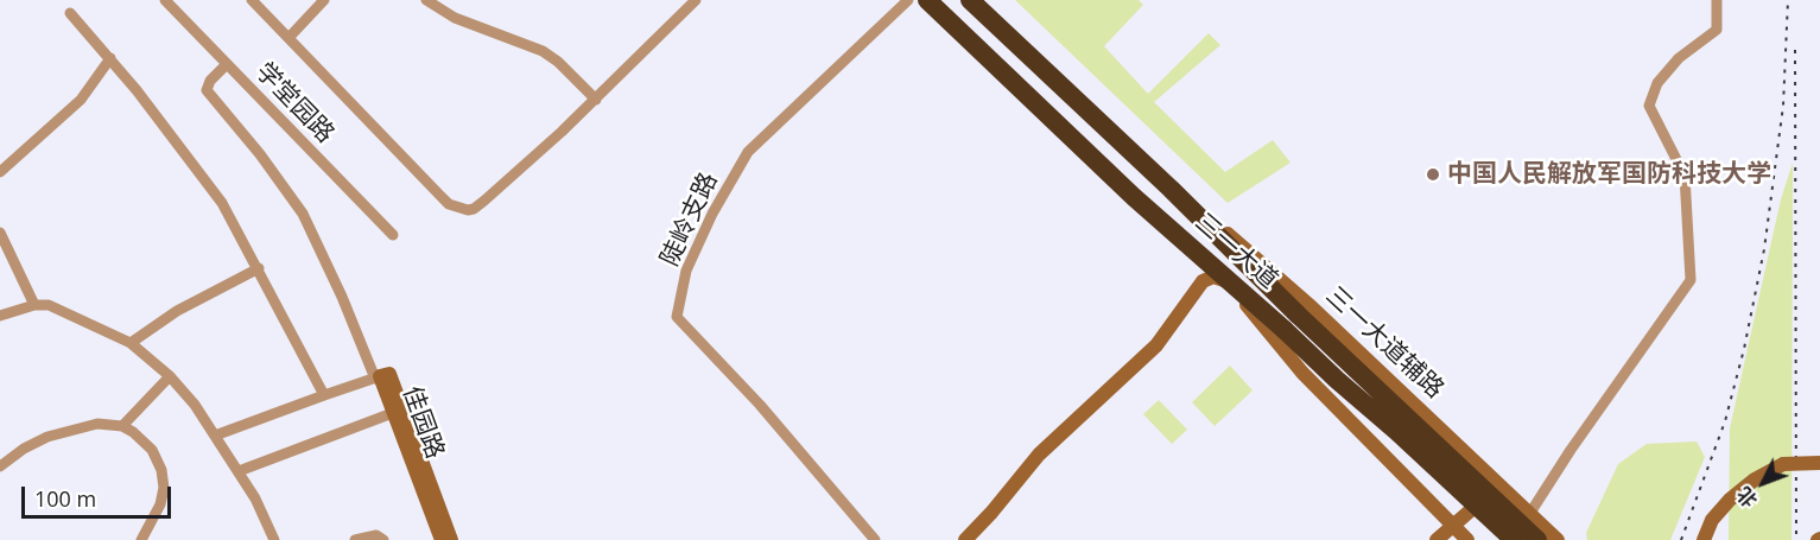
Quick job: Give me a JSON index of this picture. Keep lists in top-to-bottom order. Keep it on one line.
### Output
{"streets":{"highway":["三一大道"],"street":["学堂园路","陡岭支路","三一大道辅路","佳园路"]},"crossings":[["三一大道","三一大道辅路"]],"places":["中国人民解放军国防科技大学"],"scale_bar":"100 m","north":"bottom left"}
